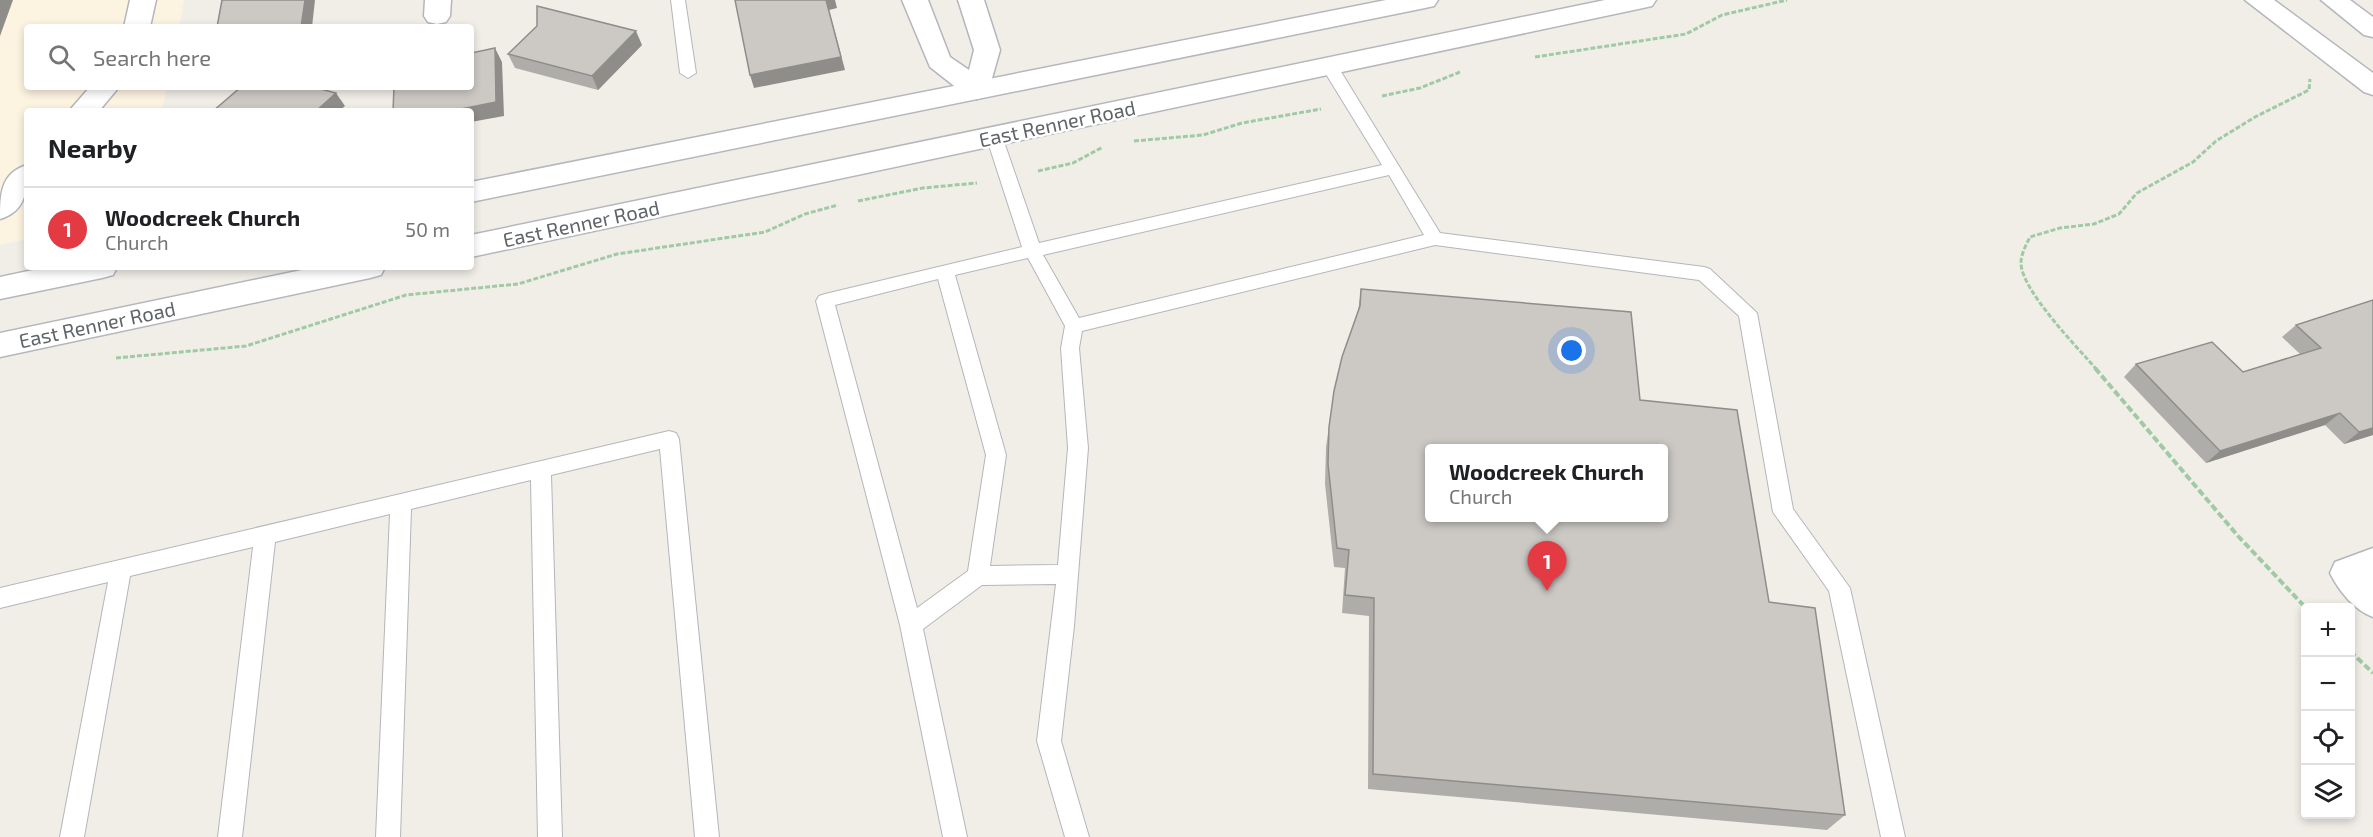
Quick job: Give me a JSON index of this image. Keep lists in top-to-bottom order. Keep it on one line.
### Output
{"streets":{"main road":["East Renner Road"]},"page":{"search":"Search here","heading":"Nearby","list":[{"mark":"1","name":"Woodcreek Church","note":"Church","value":"50 m"}],"popup":["Woodcreek Church","Church"],"pins":"1","map_buttons":["+","−"]}}
